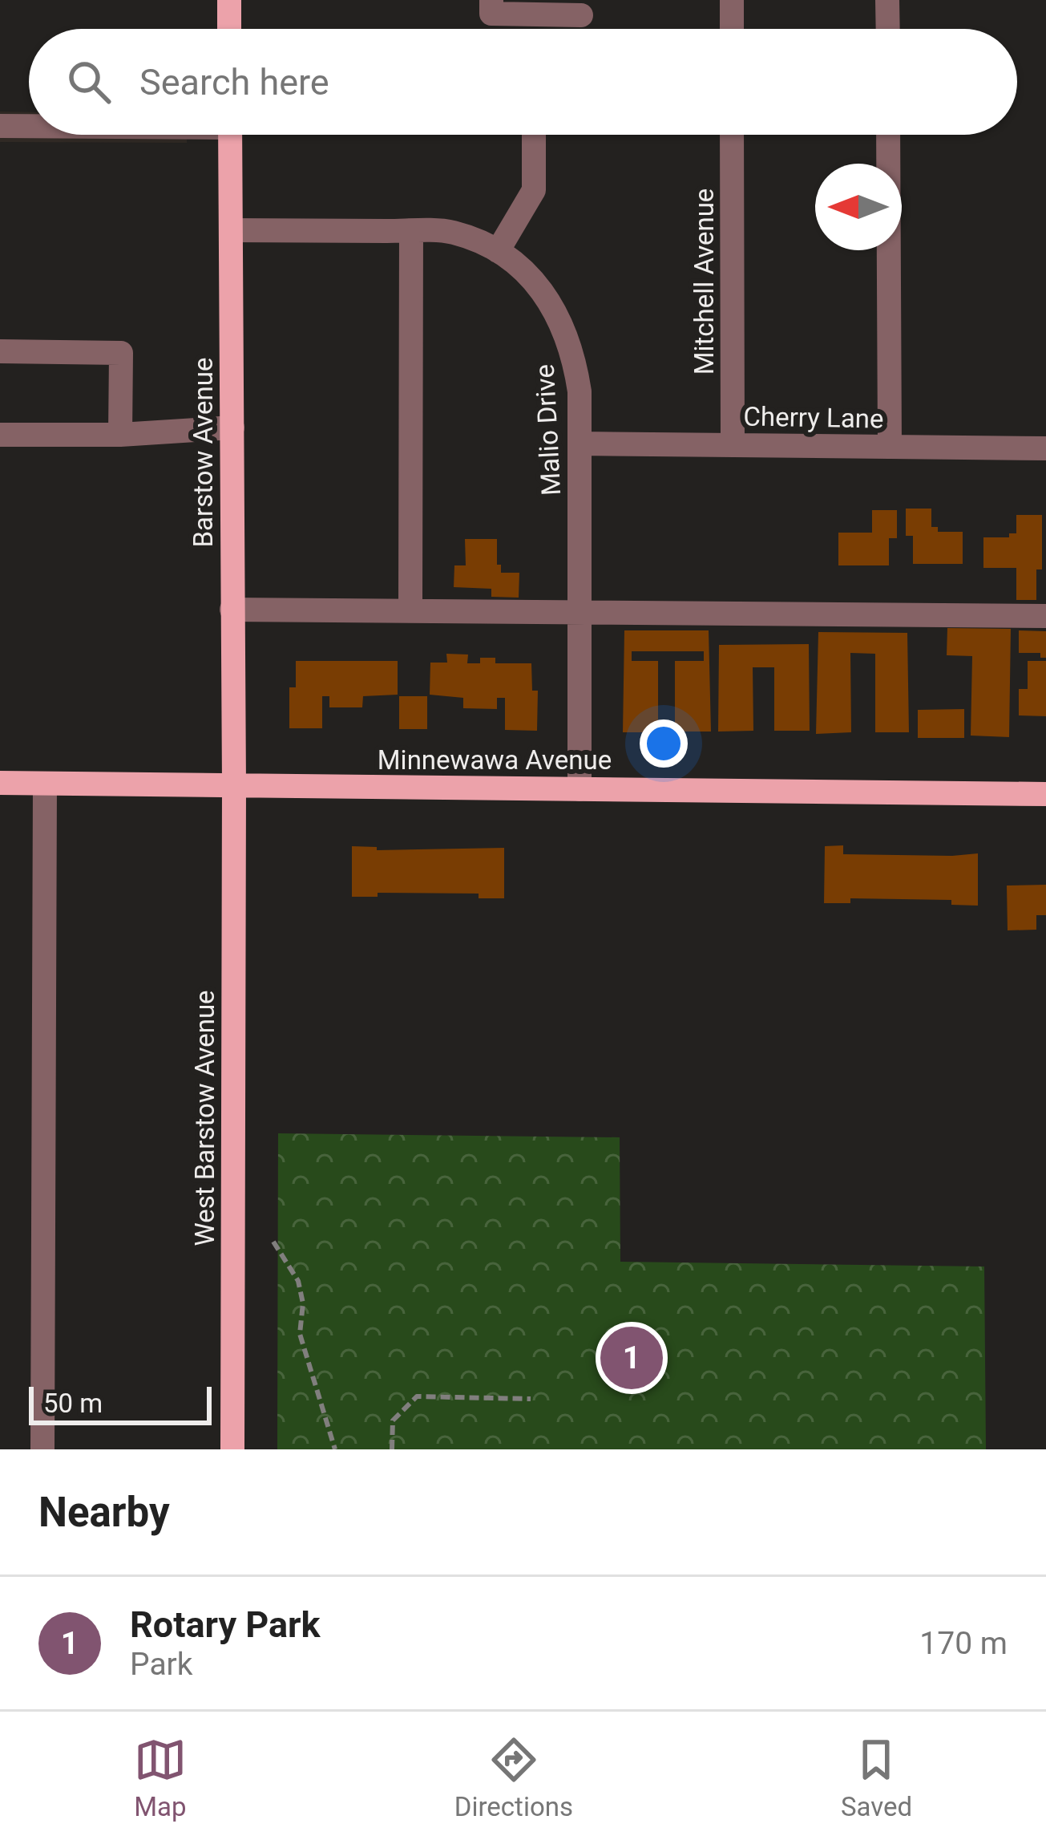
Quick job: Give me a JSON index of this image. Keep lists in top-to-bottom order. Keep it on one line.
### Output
{"streets":{"main road":["Barstow Avenue","Minnewawa Avenue","West Barstow Avenue"],"street":["Mitchell Avenue","Cherry Lane","Malio Drive"]},"crossings":[["Mitchell Avenue","Cherry Lane"],["Cherry Lane","Malio Drive"],["Malio Drive","Barstow Avenue"],["Malio Drive","Minnewawa Avenue"],["Barstow Avenue","Minnewawa Avenue"],["Barstow Avenue","West Barstow Avenue"],["Minnewawa Avenue","West Barstow Avenue"]],"scale_bar":"50 m","north":"left","page":{"search":"Search here","pins":"1","scale":"50 m","heading":"Nearby","list":[{"mark":"1","name":"Rotary Park","note":"Park","value":"170 m"}],"nav":["Map","Directions","Saved"]}}
